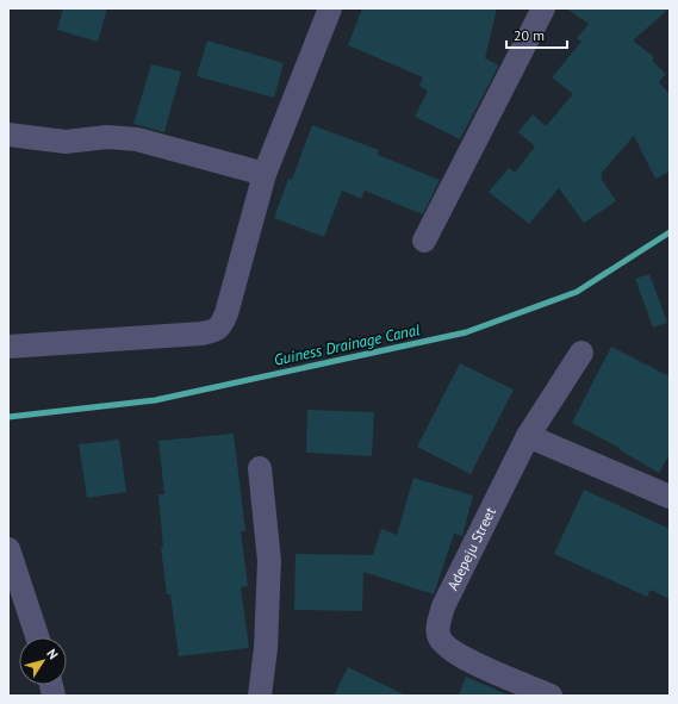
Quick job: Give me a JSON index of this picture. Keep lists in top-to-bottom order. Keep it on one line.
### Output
{"streets":{"street":["Adepeju Street"]},"water":["Guiness Drainage Canal"],"scale_bar":"20 m","north":"top right"}
